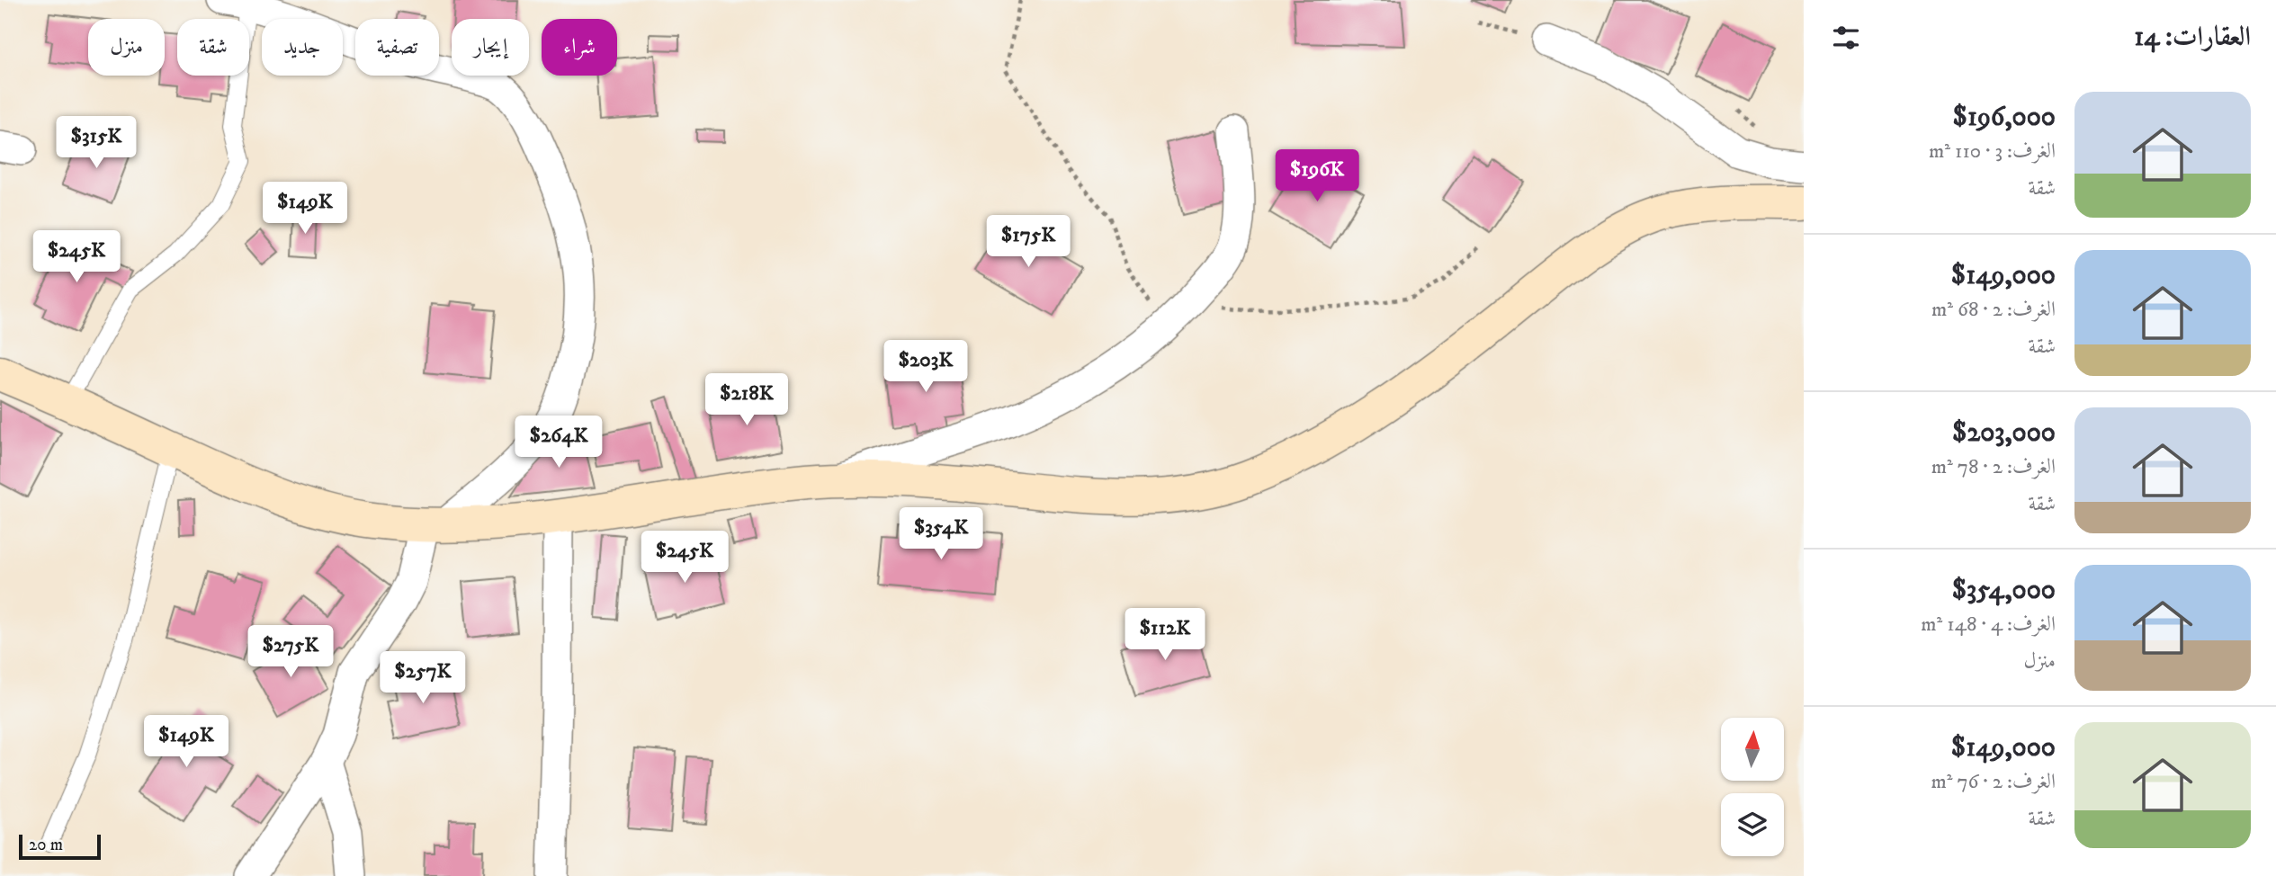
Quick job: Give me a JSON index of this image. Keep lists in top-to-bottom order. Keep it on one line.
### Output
{"scale_bar":"20 m","north":"top","page":{"heading":"العقارات: 14","chip":["شراء","إيجار","تصفية","جديد","شقة","منزل"],"list":[{"name":"$196,000","note":"الغرف: 3 · 110 m² · شقة"},{"name":"$149,000","note":"الغرف: 2 · 68 m² · شقة"},{"name":"$203,000","note":"الغرف: 2 · 78 m² · شقة"},{"name":"$354,000","note":"الغرف: 4 · 148 m² · منزل"},{"name":"$149,000","note":"الغرف: 2 · 76 m² · شقة"}],"price":["$315K","$196K","$149K","$175K","$245K","$203K","$218K","$264K","$354K","$245K","$112K","$275K","$257K","$149K"],"scale":"20 m"}}
